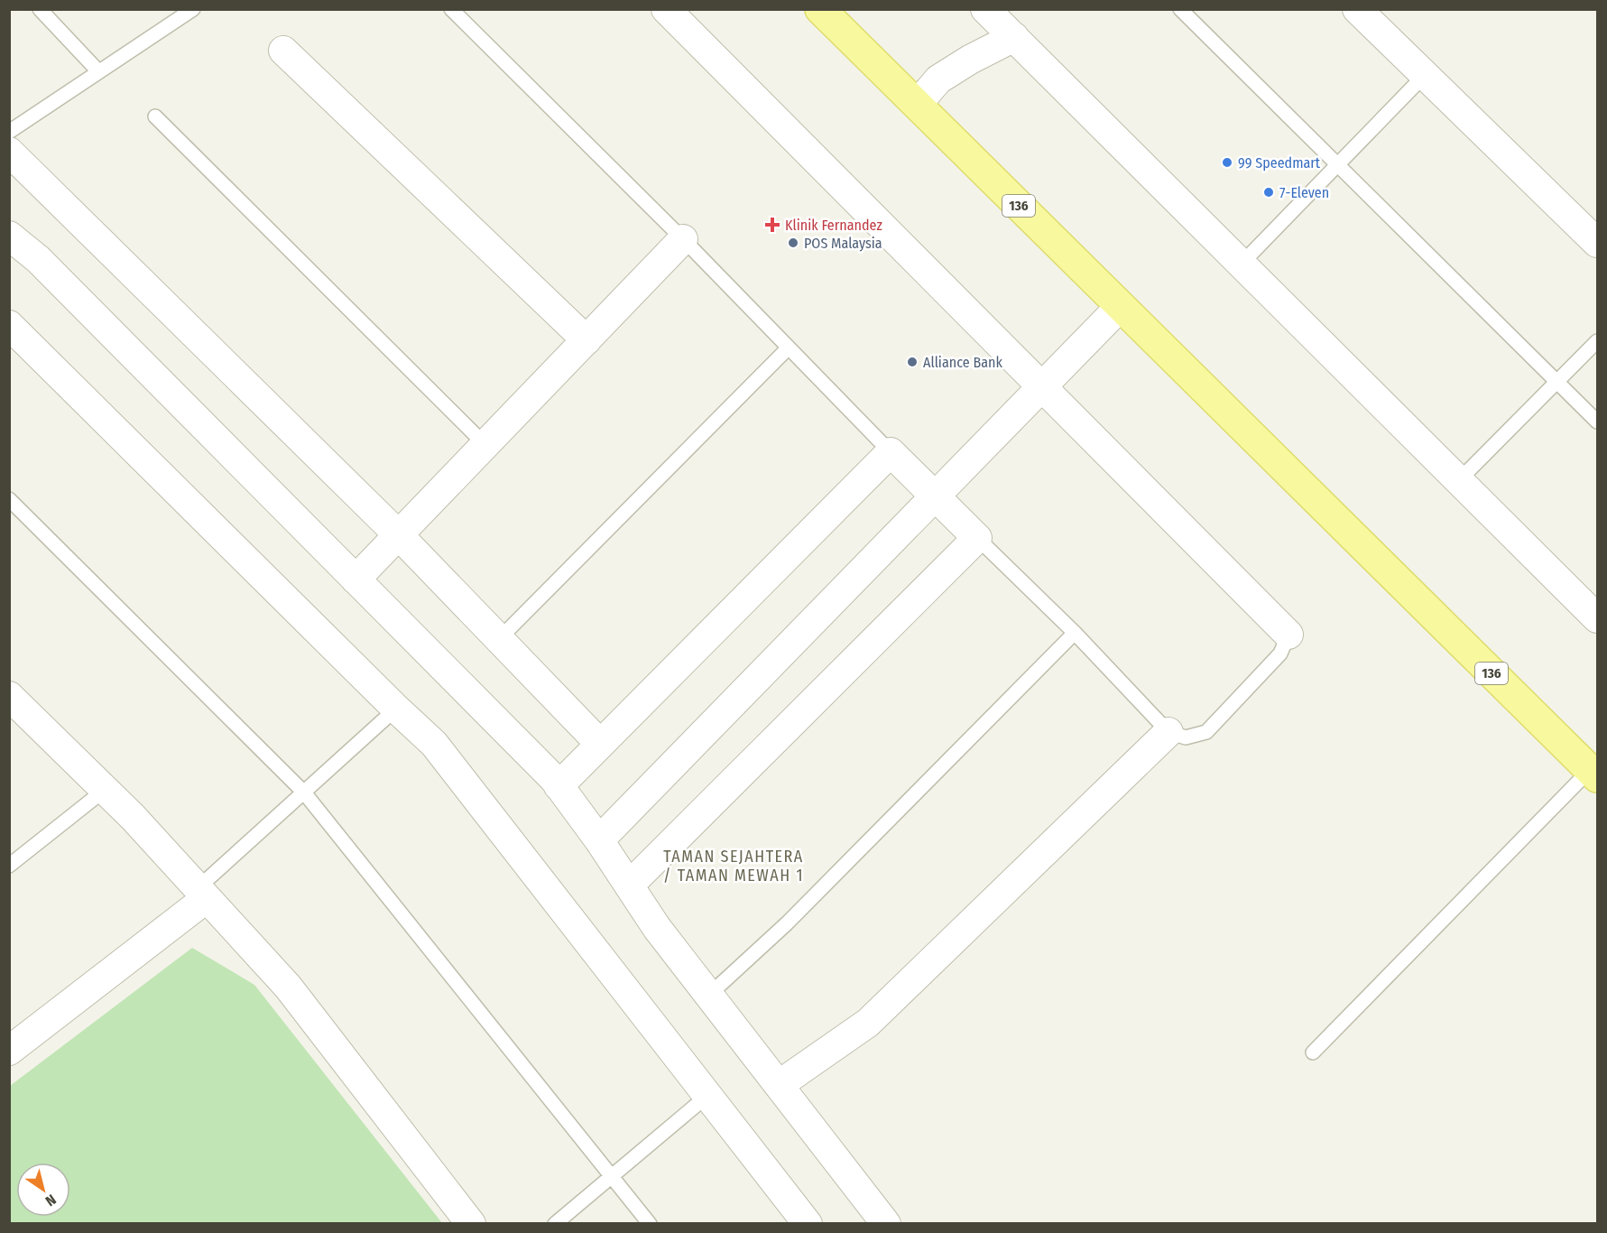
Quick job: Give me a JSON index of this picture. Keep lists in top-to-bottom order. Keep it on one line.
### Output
{"streets":{"main road":["136"]},"districts":["TAMAN SEJAHTERA / TAMAN MEWAH 1"],"places":{"other":["99 Speedmart","7-Eleven","POS Malaysia","Alliance Bank"],"health":["Klinik Fernandez"]},"north":"bottom right"}
